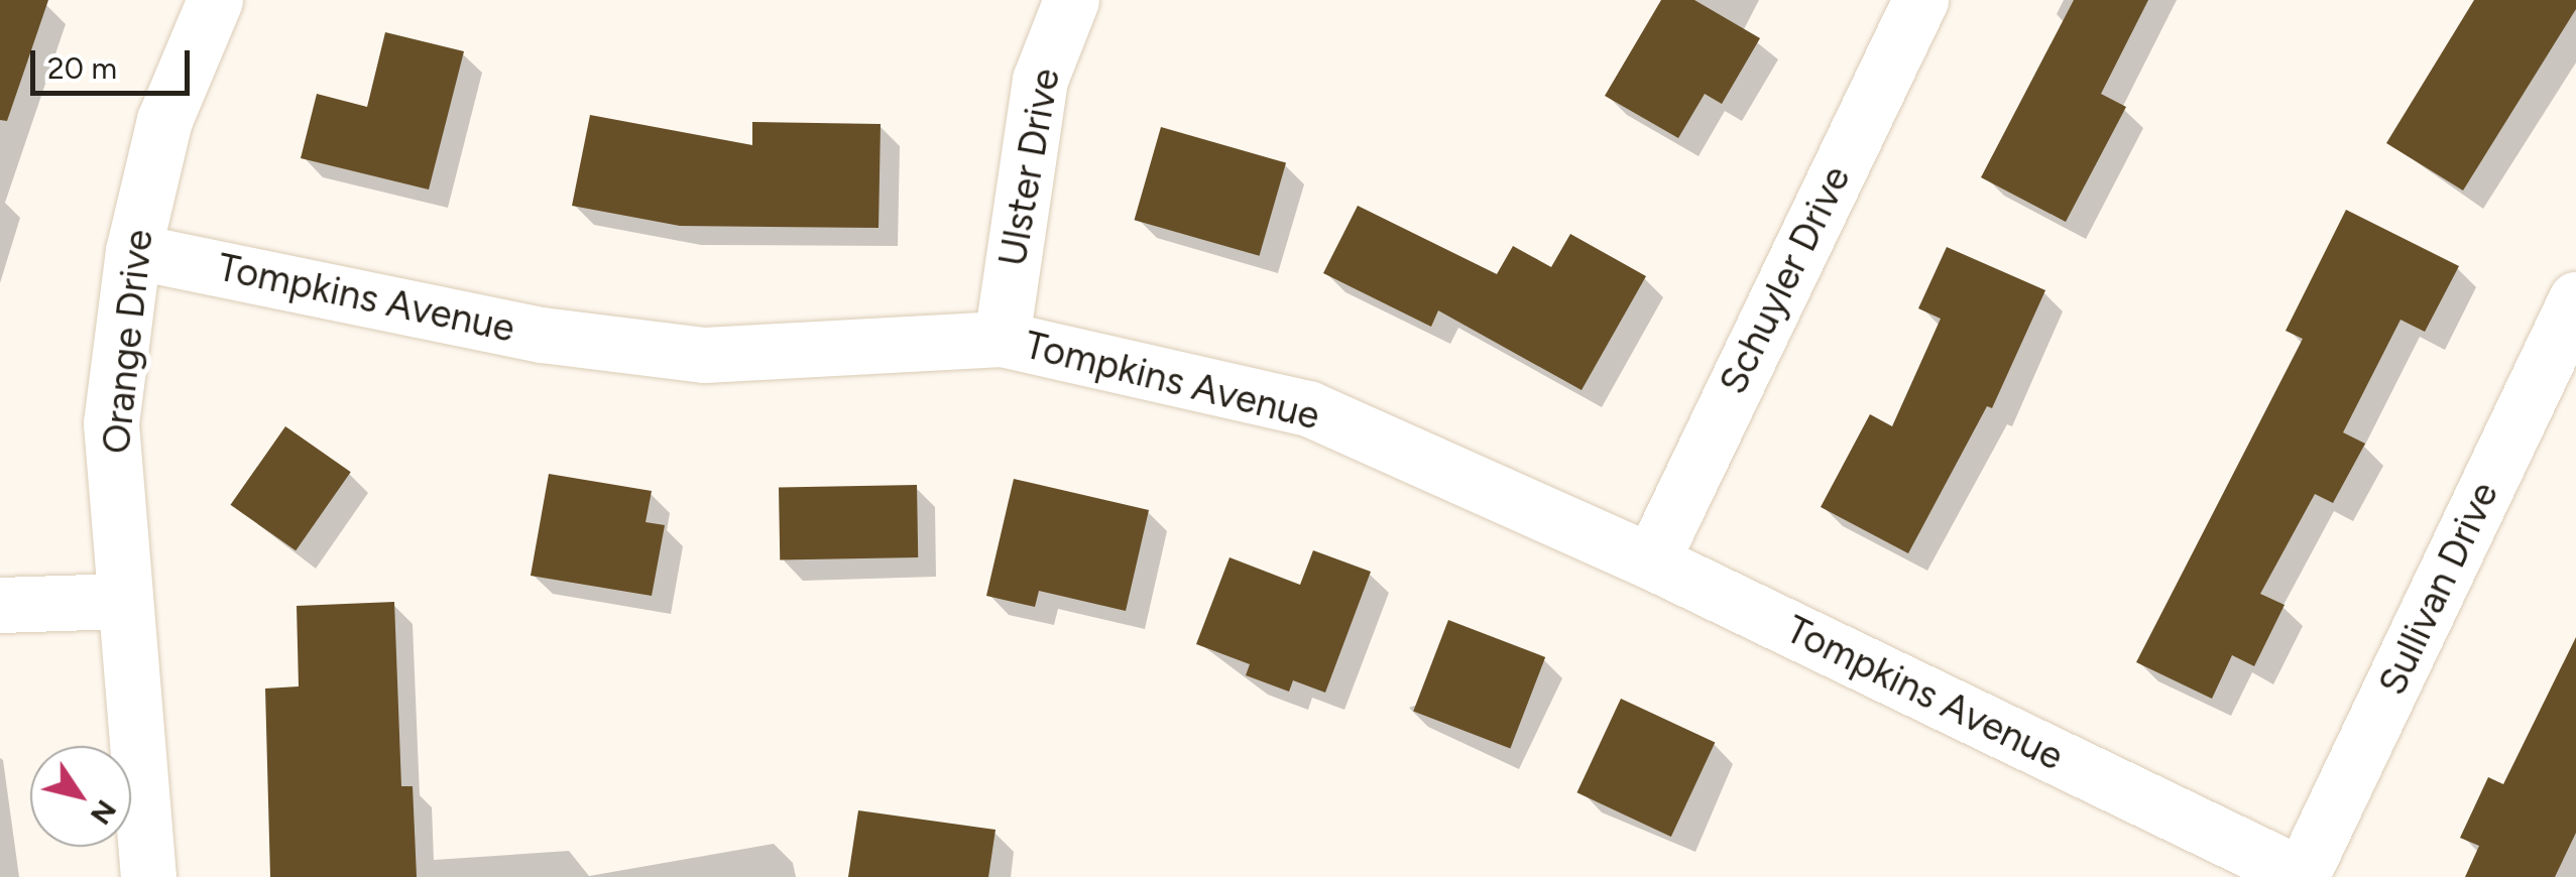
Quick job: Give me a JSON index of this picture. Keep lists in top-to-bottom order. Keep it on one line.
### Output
{"streets":{"street":["Ulster Drive","Schuyler Drive","Tompkins Avenue","Orange Drive","Sullivan Drive"]},"crossings":[["Ulster Drive","Tompkins Avenue"],["Schuyler Drive","Tompkins Avenue"],["Tompkins Avenue","Orange Drive"],["Tompkins Avenue","Sullivan Drive"]],"scale_bar":"20 m","north":"bottom right"}
